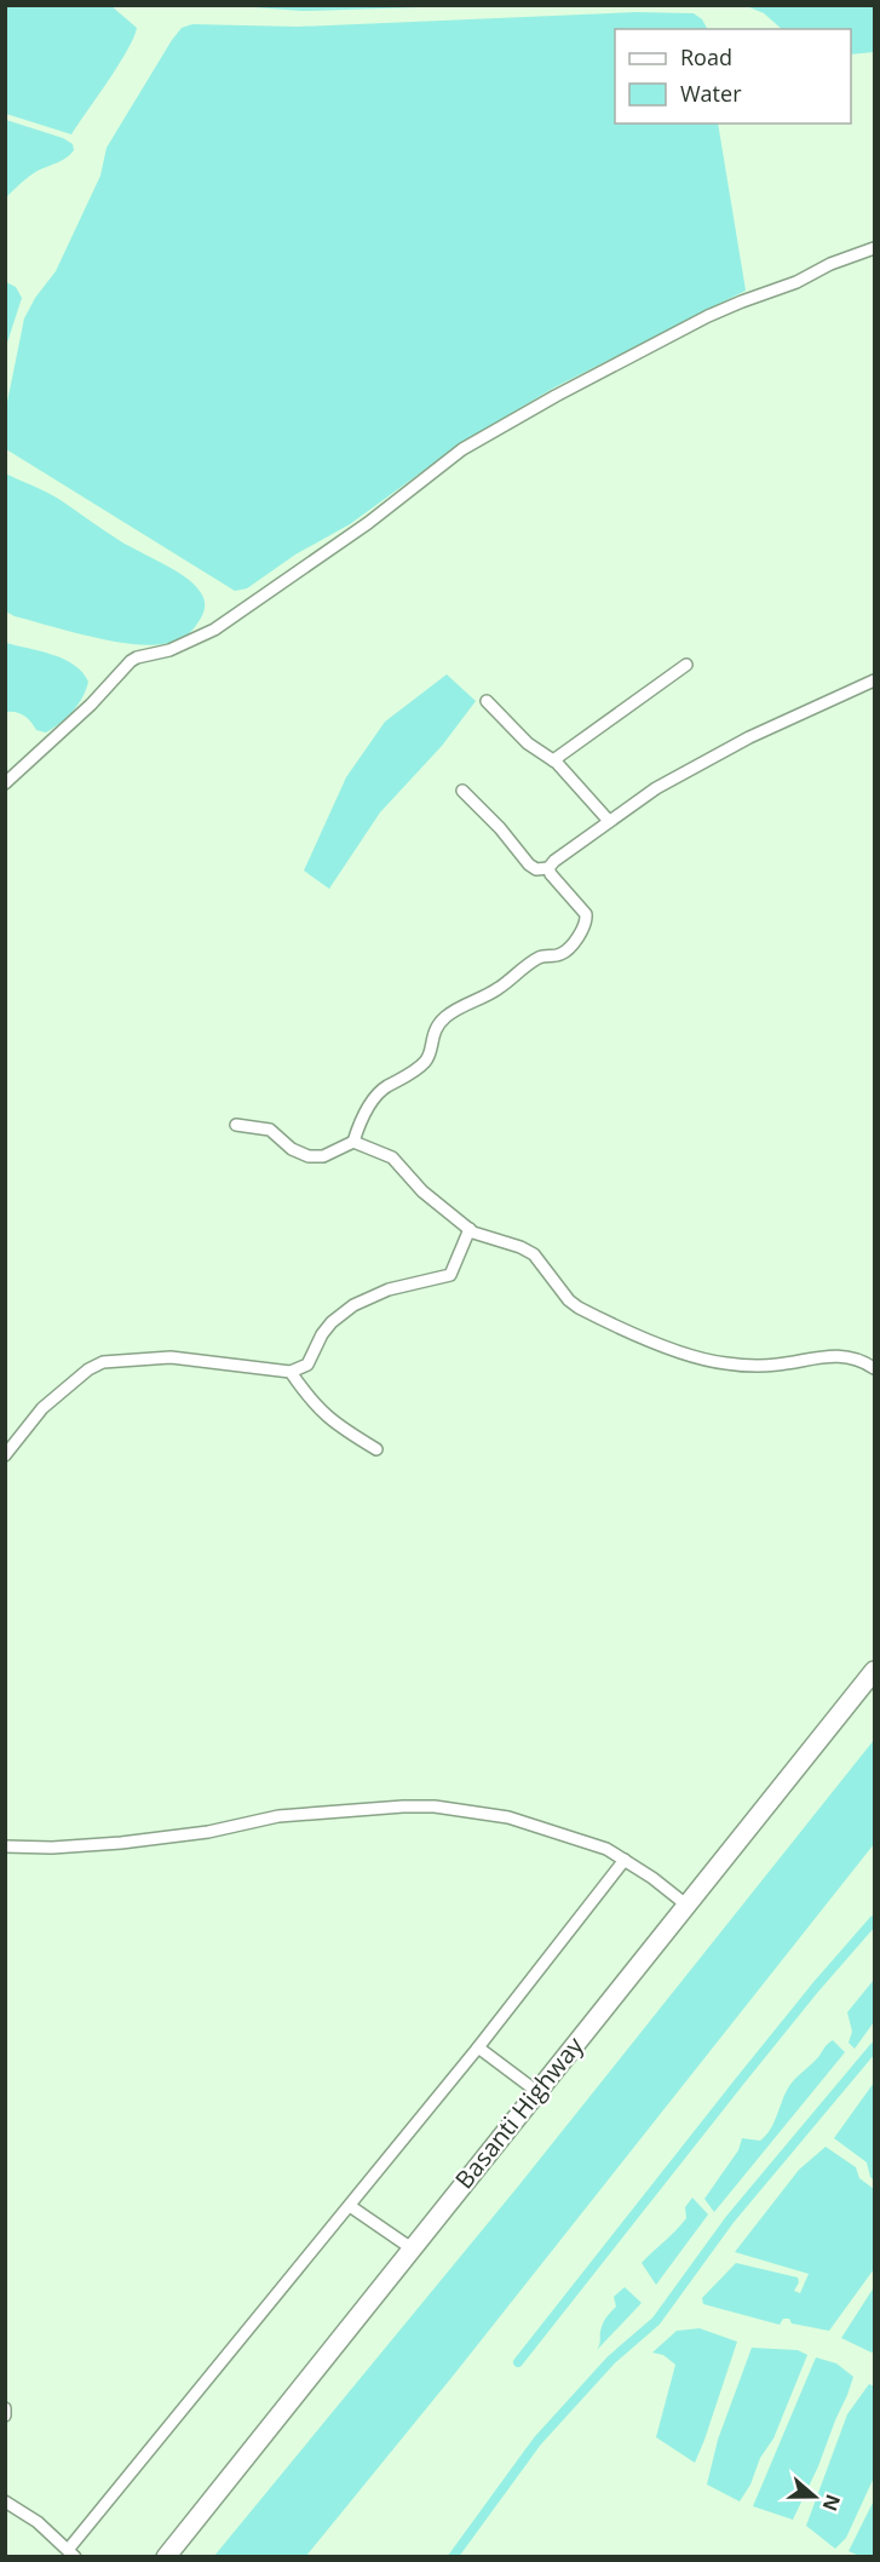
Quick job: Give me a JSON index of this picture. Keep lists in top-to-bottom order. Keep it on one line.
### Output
{"streets":{"main road":["Basanti Highway"]},"legend":["Road","Water"],"north":"right"}
